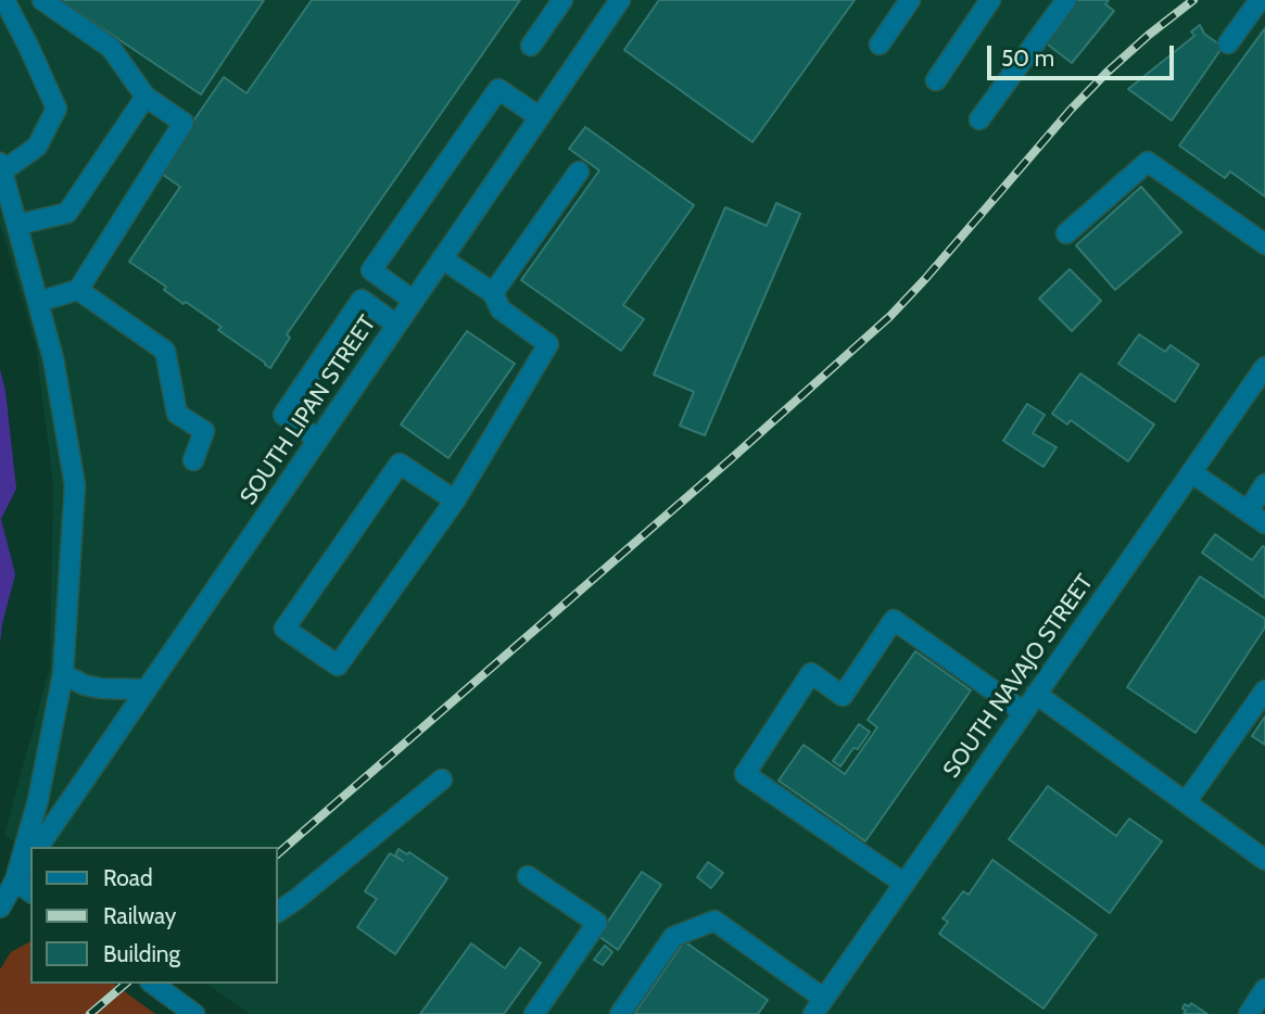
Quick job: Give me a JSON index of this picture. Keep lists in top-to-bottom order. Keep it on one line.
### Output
{"streets":{"street":["SOUTH LIPAN STREET","SOUTH NAVAJO STREET"]},"legend":["Road","Railway","Building"],"scale_bar":"50 m"}
